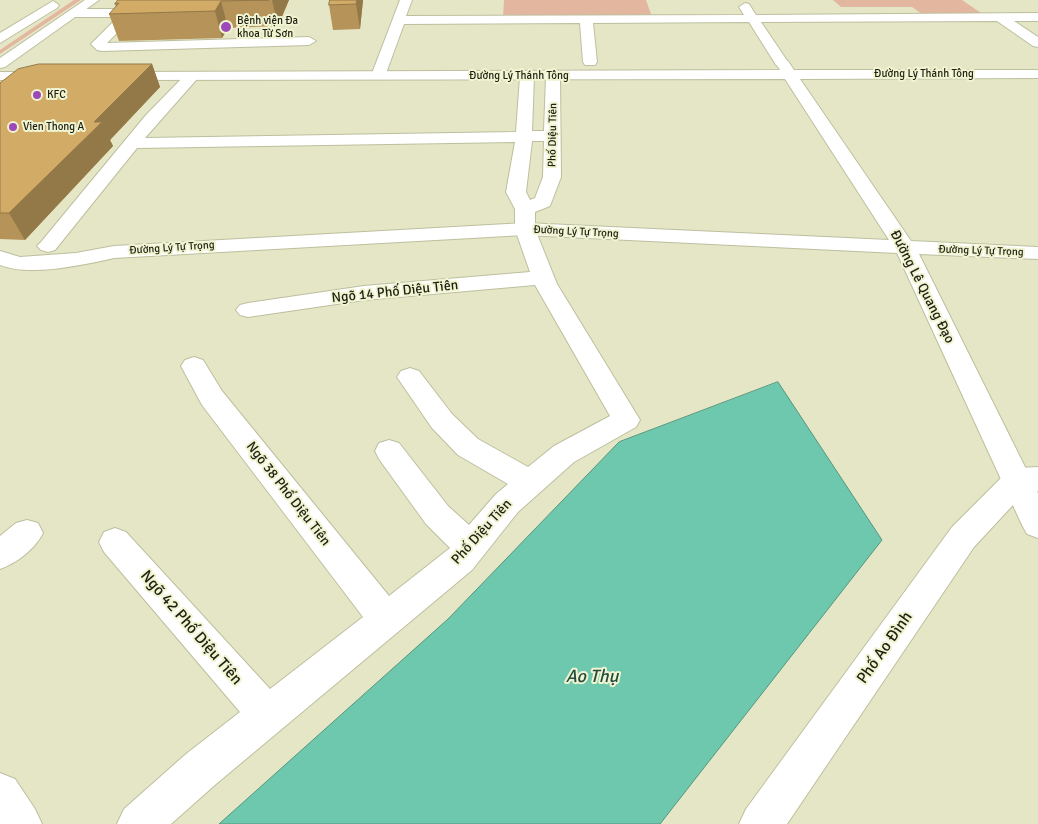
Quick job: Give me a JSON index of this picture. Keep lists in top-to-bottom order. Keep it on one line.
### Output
{"streets":{"street":["Đường Lý Thánh Tông","Phố Diệu Tiên","Đường Lý Tự Trọng","Đường Lê Quang Đạo","Ngõ 14 Phố Diệu Tiên","Ngõ 38 Phố Diệu Tiên","Ngõ 42 Phố Diệu Tiên","Phố Ao Đình"]},"crossings":[["Đường Lý Thánh Tông","Phố Diệu Tiên"],["Đường Lý Thánh Tông","Đường Lê Quang Đạo"],["Phố Diệu Tiên","Đường Lý Tự Trọng"],["Phố Diệu Tiên","Ngõ 14 Phố Diệu Tiên"],["Phố Diệu Tiên","Ngõ 38 Phố Diệu Tiên"],["Phố Diệu Tiên","Ngõ 42 Phố Diệu Tiên"],["Đường Lý Tự Trọng","Đường Lê Quang Đạo"],["Đường Lê Quang Đạo","Phố Ao Đình"]],"water":["Ao Thụ"],"places":["Bệnh viện Đa khoa Từ Sơn","KFC","Vien Thong A"]}
